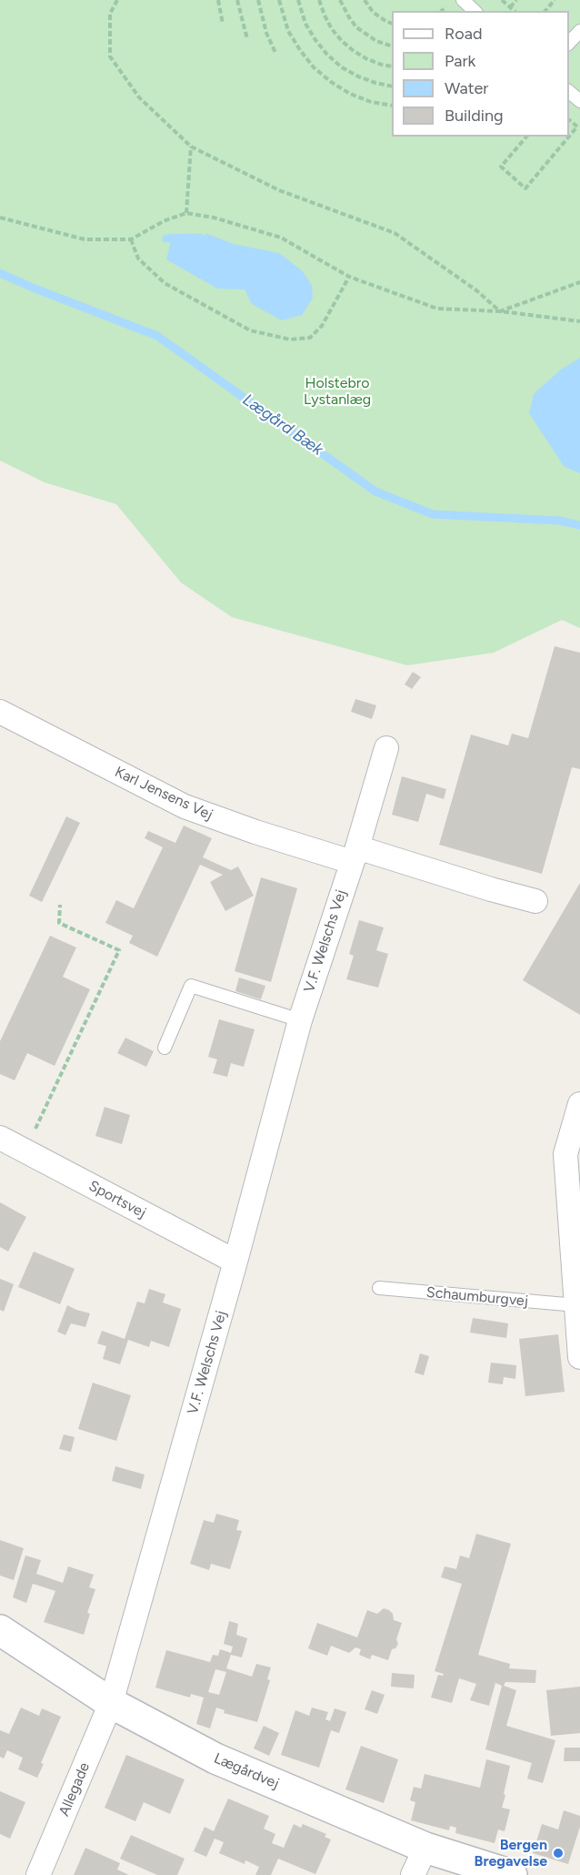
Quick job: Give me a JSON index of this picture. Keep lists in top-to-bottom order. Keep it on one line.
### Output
{"streets":{"street":["Karl Jensens Vej","V.F. Welschs Vej","Sportsvej","Lægårdvej","Allegade"],"lane":["Schaumburgvej"]},"crossings":[["Karl Jensens Vej","V.F. Welschs Vej"],["V.F. Welschs Vej","Sportsvej"],["V.F. Welschs Vej","Lægårdvej"],["V.F. Welschs Vej","Allegade"],["Lægårdvej","Allegade"]],"water":["Lægård Bæk"],"parks":["Holstebro Lystanlæg"],"places":["Bergen Bregavelse"],"legend":["Road","Park","Water","Building"]}
